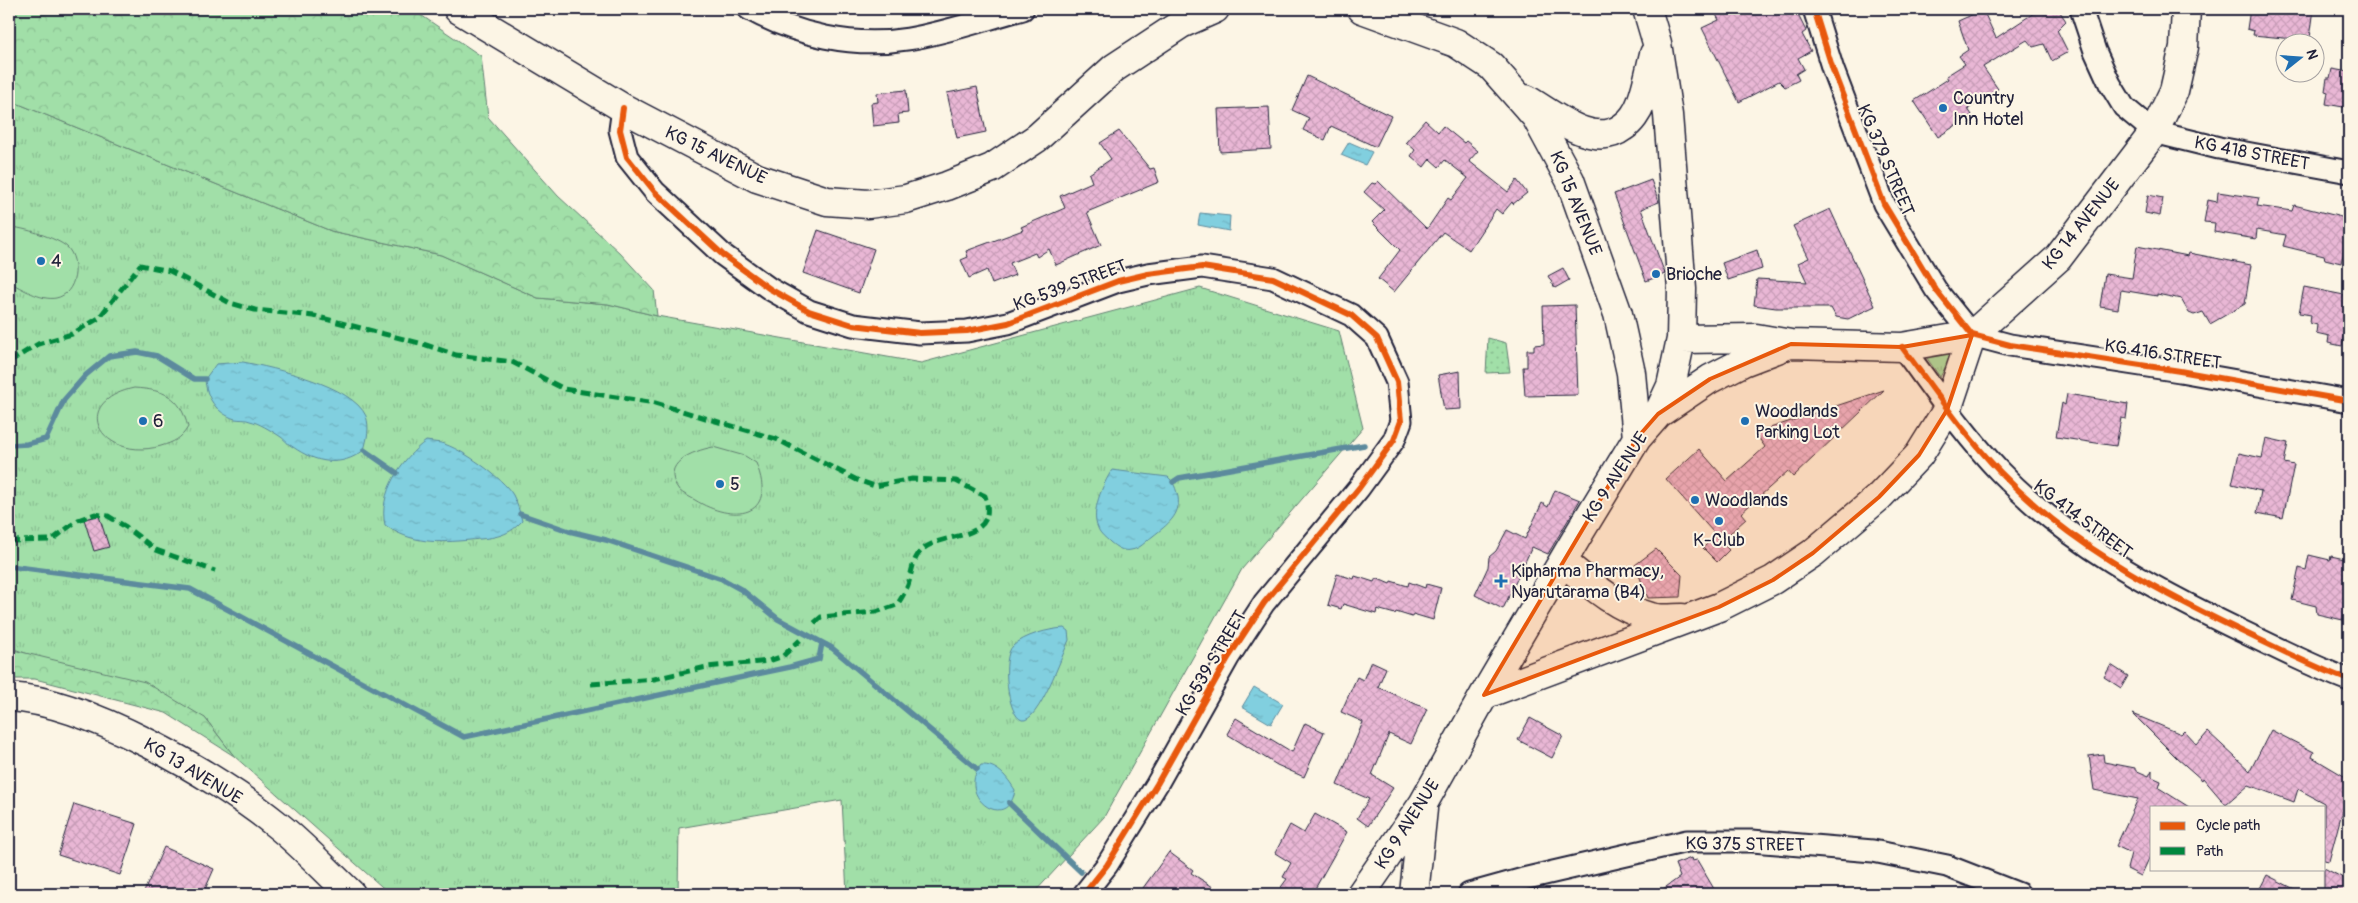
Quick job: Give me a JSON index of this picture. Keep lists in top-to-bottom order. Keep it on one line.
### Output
{"streets":{"main road":["KG 15 AVENUE","KG 14 AVENUE","KG 9 AVENUE","KG 13 AVENUE"],"street":["KG 418 STREET","KG 379 STREET","KG 539 STREET","KG 416 STREET","KG 414 STREET","KG 375 STREET"]},"crossings":[["KG 418 STREET","KG 14 AVENUE"],["KG 15 AVENUE","KG 539 STREET"],["KG 15 AVENUE","KG 9 AVENUE"],["KG 379 STREET","KG 14 AVENUE"],["KG 379 STREET","KG 416 STREET"],["KG 14 AVENUE","KG 416 STREET"]],"places":{"other":["Country Inn Hotel","4","Brioche","6","Woodlands Parking Lot","5","Woodlands","K-Club"],"health":["Kipharma Pharmacy, Nyarutarama (B4)"]},"legend":["Cycle path","Path"],"north":"right"}
